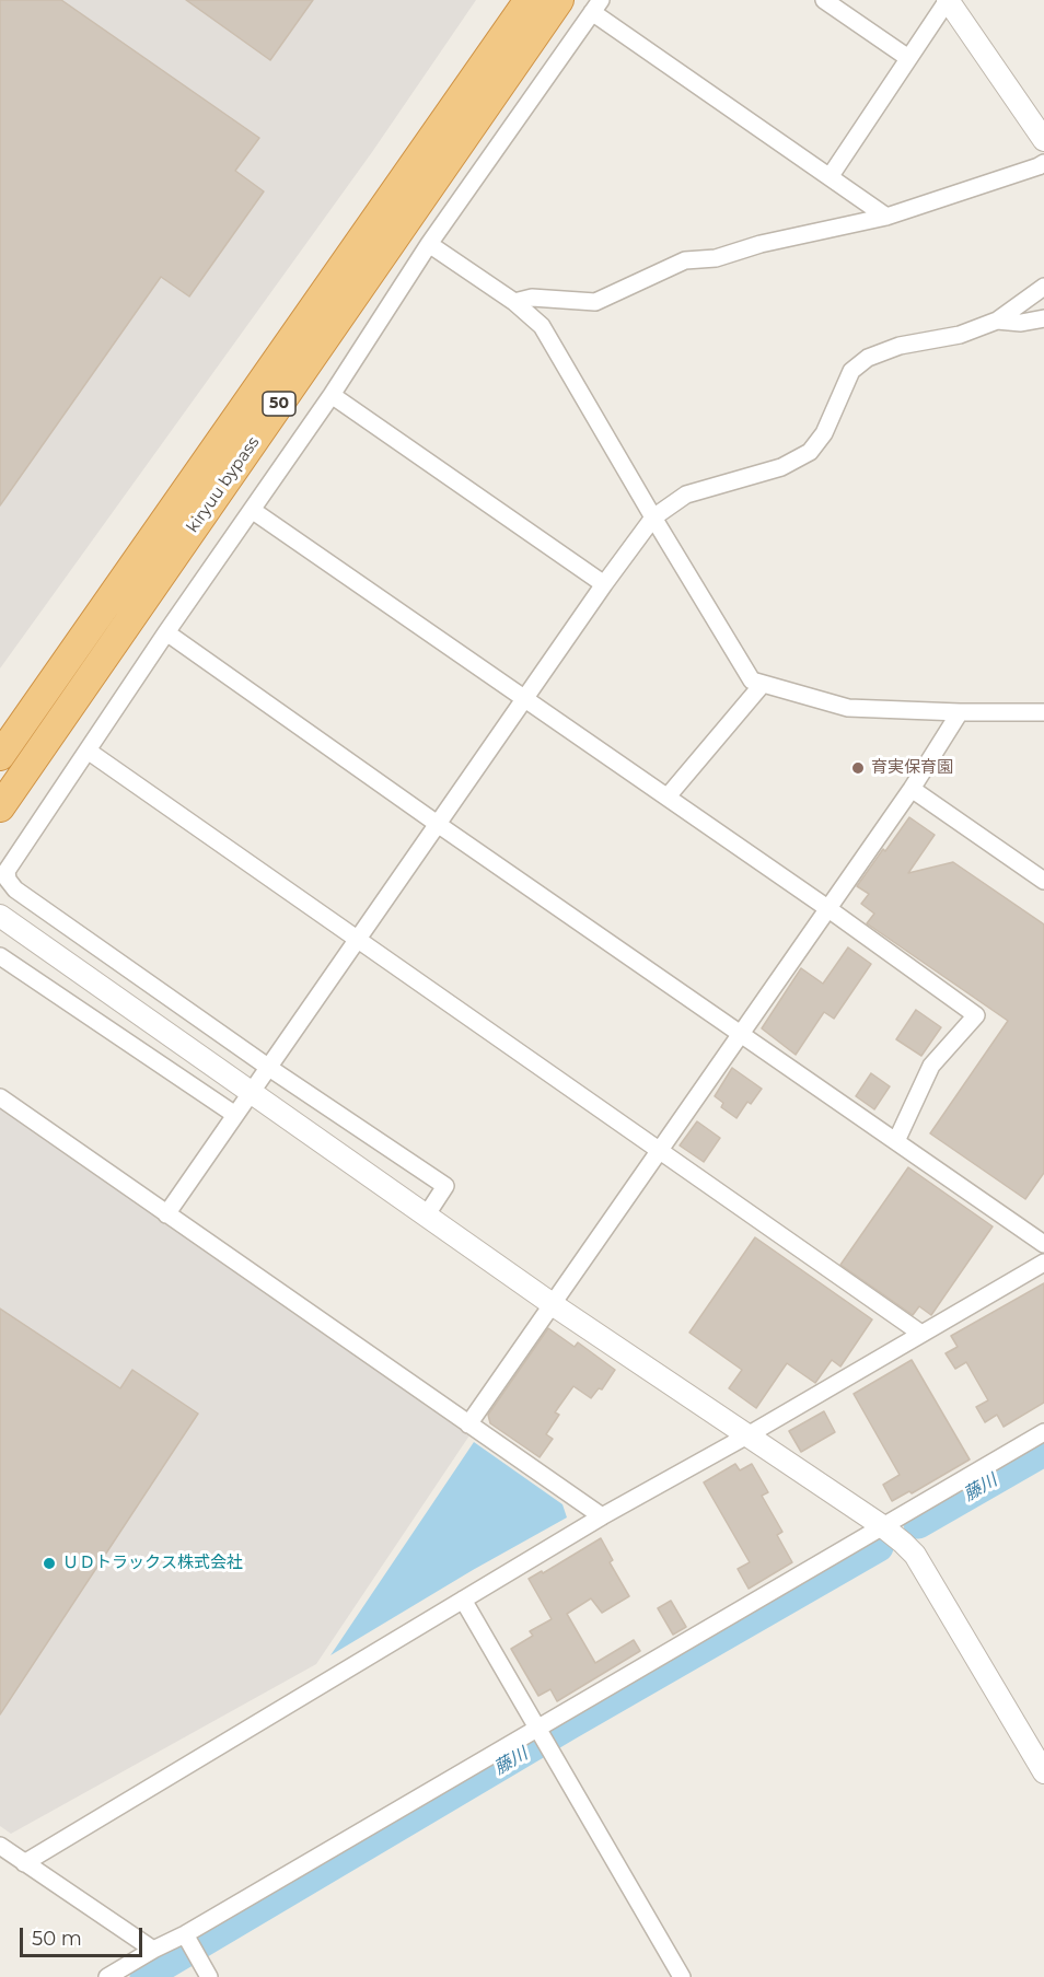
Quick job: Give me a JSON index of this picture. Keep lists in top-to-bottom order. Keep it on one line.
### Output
{"streets":{"highway":["50","kiryuu bypass"]},"water":["藤川"],"places":["育実保育園","ＵＤトラックス株式会社"],"scale_bar":"50 m"}
